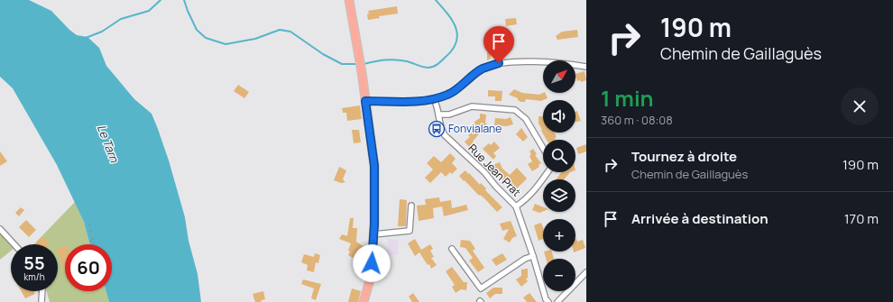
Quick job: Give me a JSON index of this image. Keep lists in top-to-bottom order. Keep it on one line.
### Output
{"streets":{"street":["Rue Jean Prat"]},"water":["Le Tarn"],"places":{"bus stop":["Fonvialane"]},"north":"top right","page":{"turn":["190 m","Chemin de Gaillaguès"],"map_buttons":["+","−"],"heading":["1 min","360 m · 08:08"],"list":[{"name":"Tournez à droite","note":"Chemin de Gaillaguès","value":"190 m"},{"name":"Arrivée à destination","value":"170 m"}],"speed":"55 km/h","limit":"60"}}
